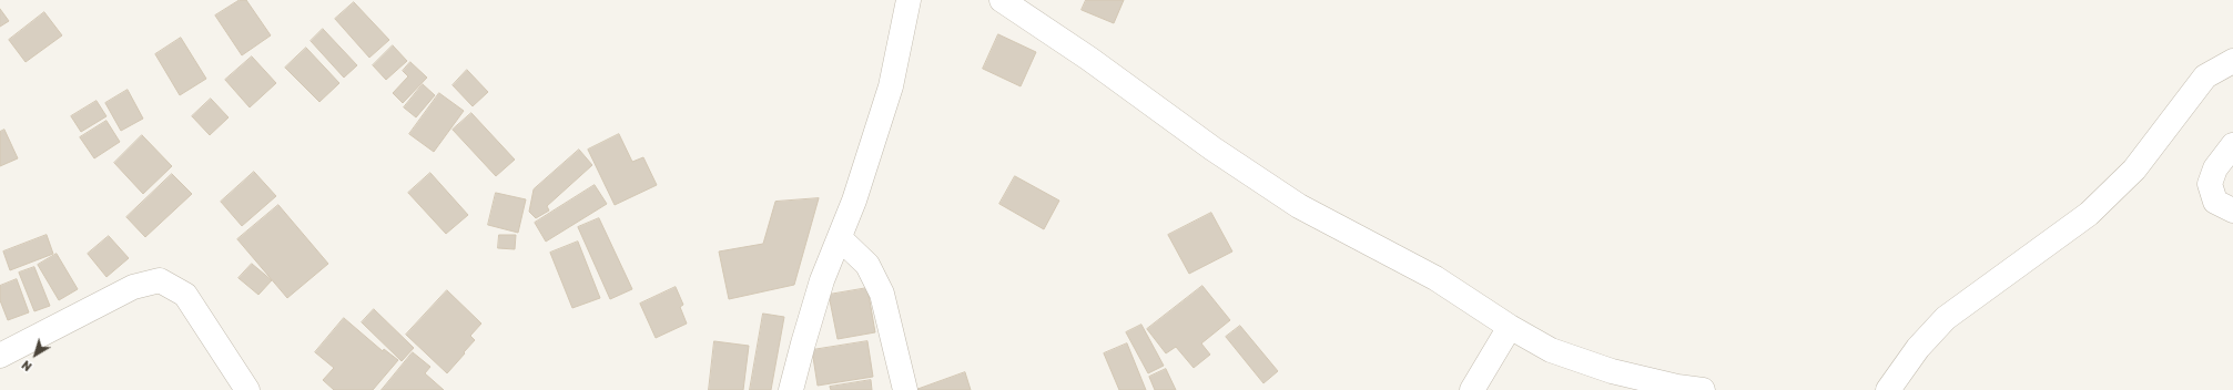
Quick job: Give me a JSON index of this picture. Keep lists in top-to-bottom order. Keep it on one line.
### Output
{"north":"bottom left"}
